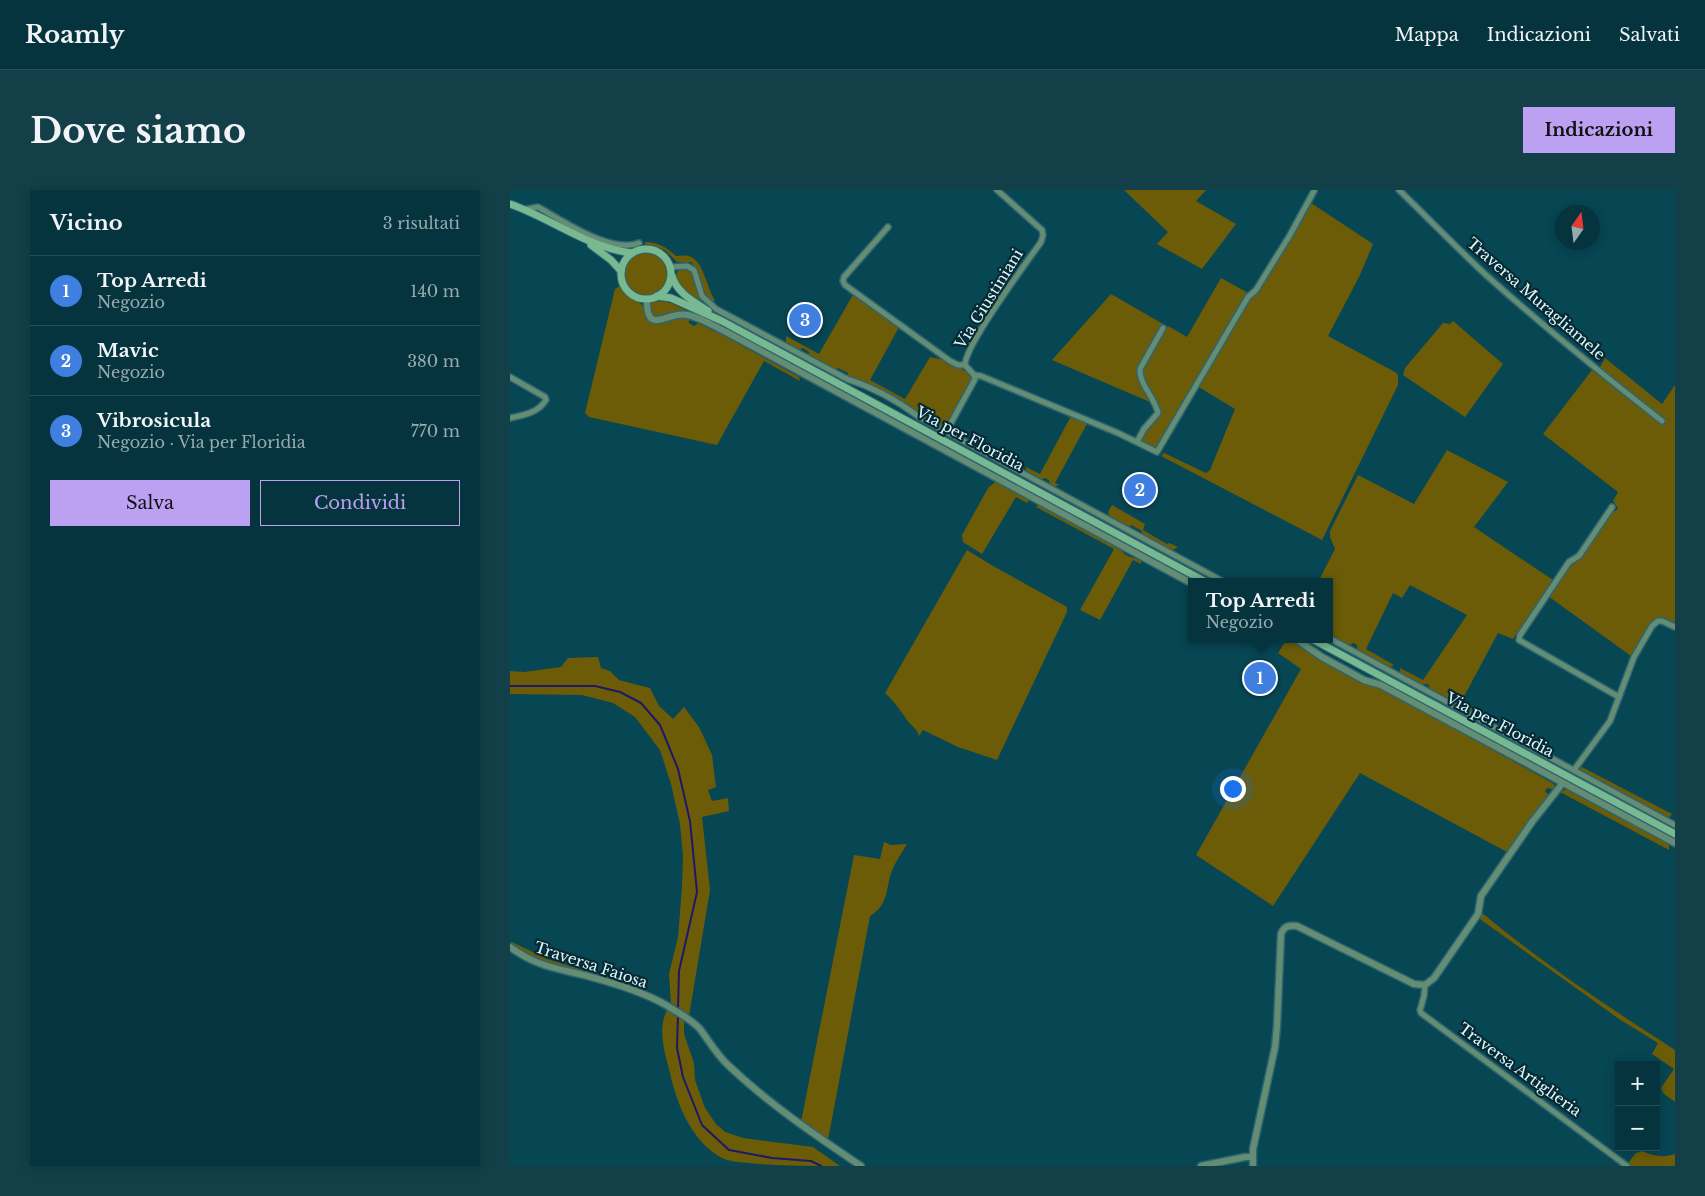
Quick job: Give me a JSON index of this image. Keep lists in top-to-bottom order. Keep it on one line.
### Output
{"streets":{"main road":["Via per Floridia"],"street":["Via Giustiniani","Traversa Muragliamele","Traversa Faiosa","Traversa Artiglieria"]},"north":"top","page":{"header":"Roamly","nav":["Mappa","Indicazioni","Salvati"],"buttons":["Indicazioni",["Salva","Condividi"]],"title":"Dove siamo","heading":["Vicino","3 risultati"],"list":[{"mark":"1","name":"Top Arredi","note":"Negozio","value":"140 m"},{"mark":"2","name":"Mavic","note":"Negozio","value":"380 m"},{"mark":"3","name":"Vibrosicula","note":"Negozio · Via per Floridia","value":"770 m"}],"pins":["3","2","1"],"popup":["Top Arredi","Negozio"],"map_buttons":["+","−"]}}
